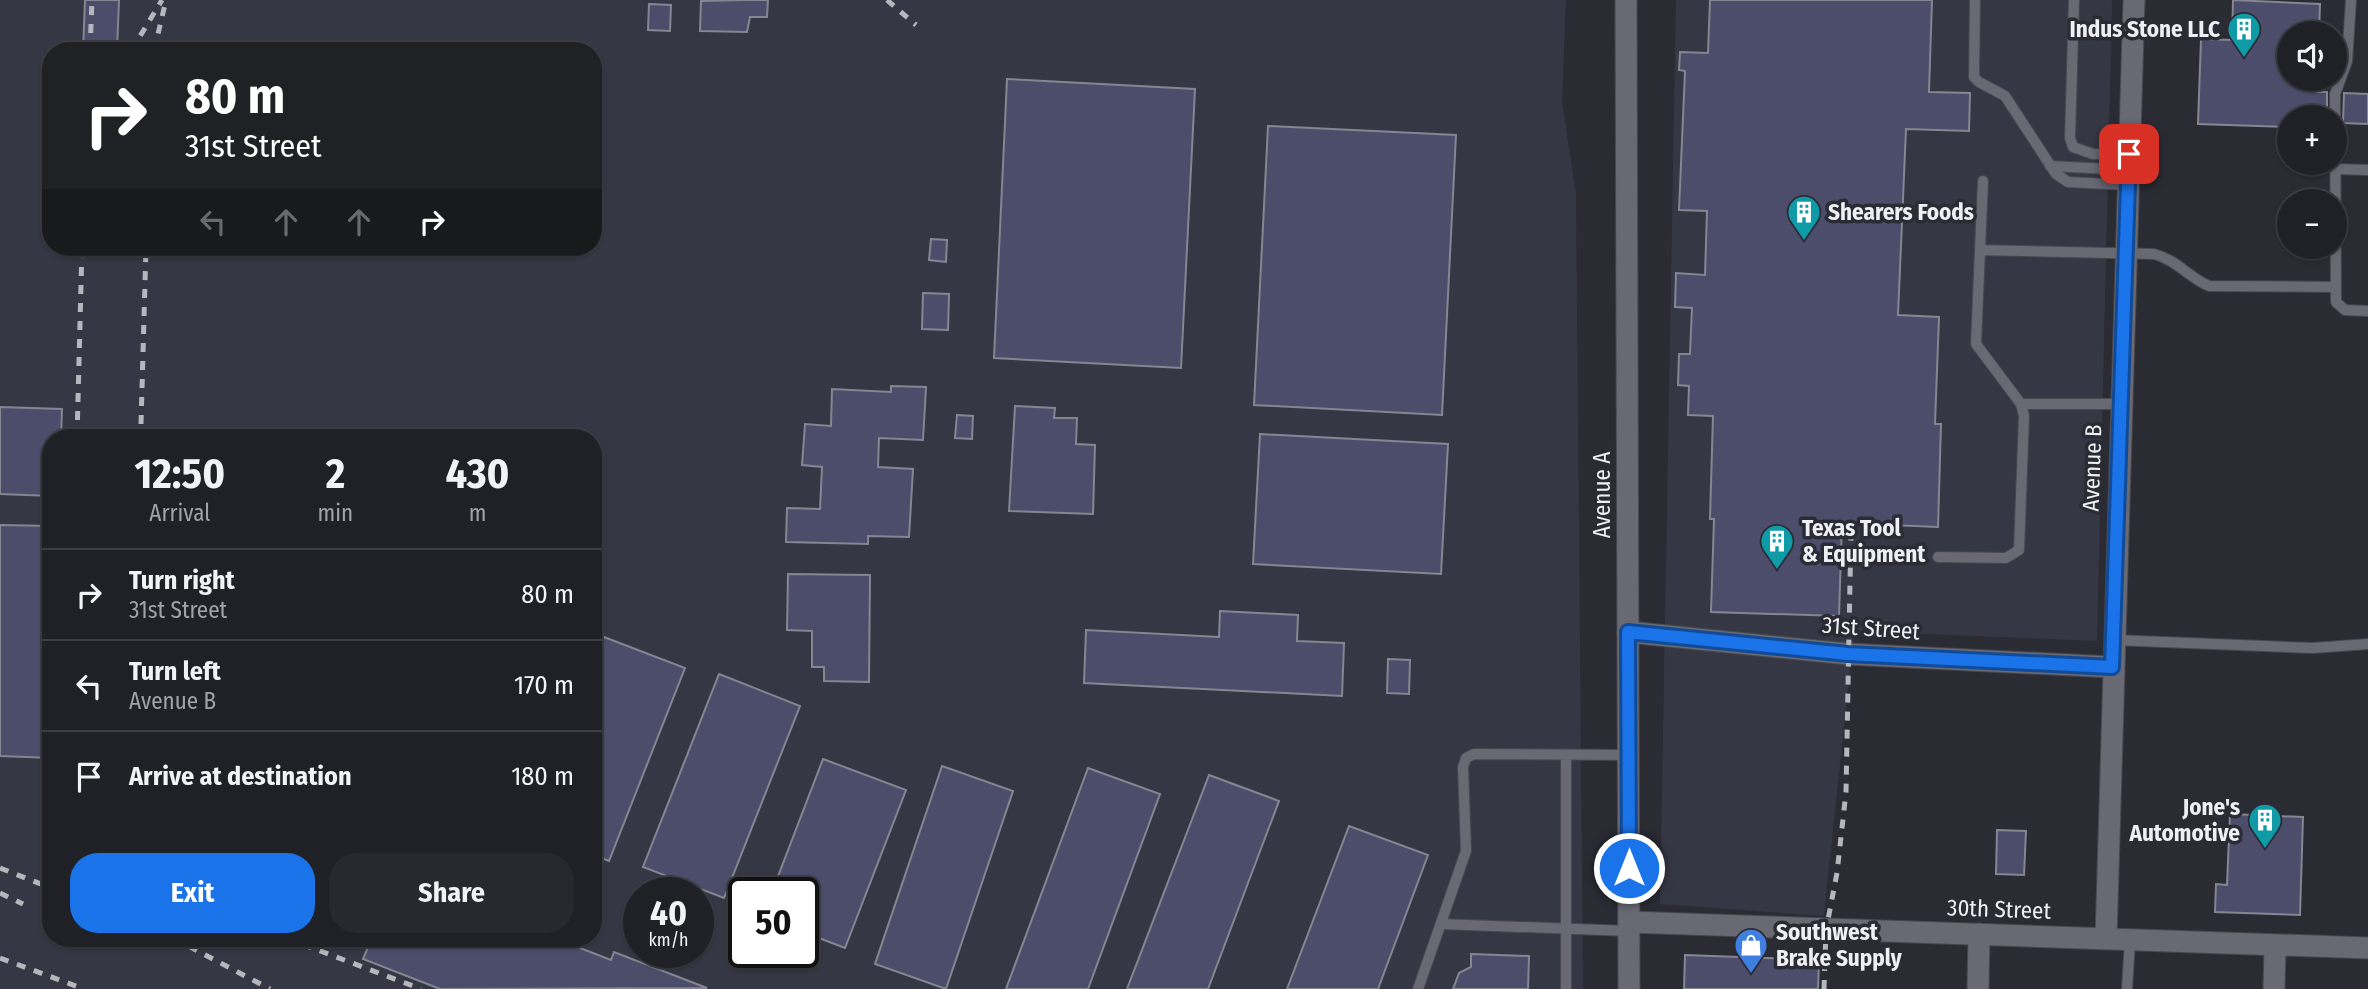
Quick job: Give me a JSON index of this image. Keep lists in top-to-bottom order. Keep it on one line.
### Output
{"streets":{"street":["Avenue B","Avenue A","31st Street","30th Street"]},"crossings":[["Avenue B","31st Street"],["Avenue B","30th Street"],["Avenue A","31st Street"],["Avenue A","30th Street"]],"places":{"building":["Indus Stone LLC","Shearers Foods","Texas Tool & Equipment","Jone's Automotive"],"shop":["Southwest Brake Supply"]},"page":{"map_buttons":["+","−"],"turn":["80 m","31st Street"],"eta":["12:50","Arrival","2","min","430","m"],"list":[{"name":"Turn right","note":"31st Street","value":"80 m"},{"name":"Turn left","note":"Avenue B","value":"170 m"},{"name":"Arrive at destination","value":"180 m"}],"buttons":["Exit","Share"],"speed":"40 km/h","limit":"50"}}
